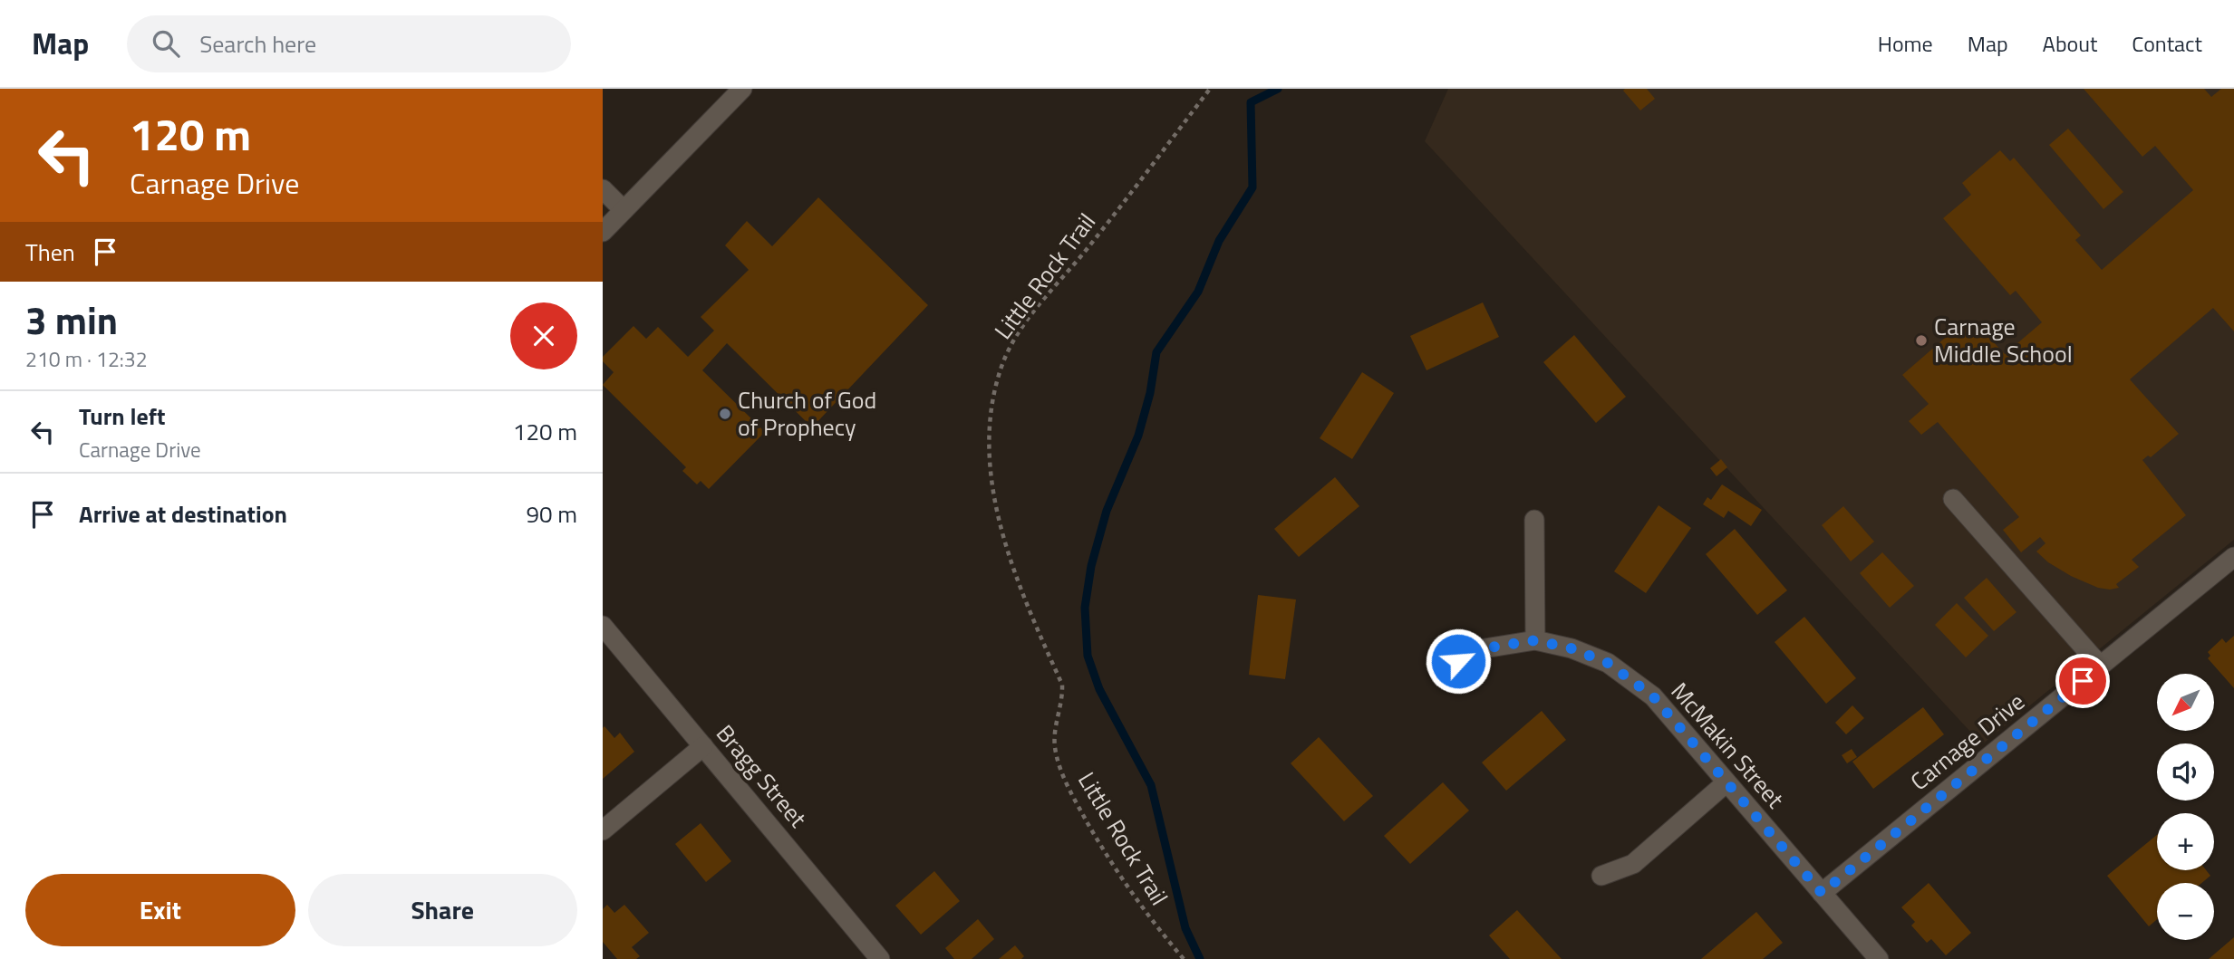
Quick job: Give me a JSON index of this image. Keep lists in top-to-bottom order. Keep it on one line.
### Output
{"streets":{"street":["Carnage Drive","McMakin Street","Bragg Street"],"path":["Little Rock Trail"]},"crossings":[["Carnage Drive","McMakin Street"]],"places":["Carnage Middle School","Church of God of Prophecy"],"north":"bottom left","page":{"header":"Map","search":"Search here","nav":["Home","Map","About","Contact"],"turn":["120 m","Carnage Drive"],"then":"Then","heading":["3 min","210 m · 12:32"],"list":[{"name":"Turn left","note":"Carnage Drive","value":"120 m"},{"name":"Arrive at destination","value":"90 m"}],"map_buttons":["+","−"],"buttons":["Exit","Share"]}}
